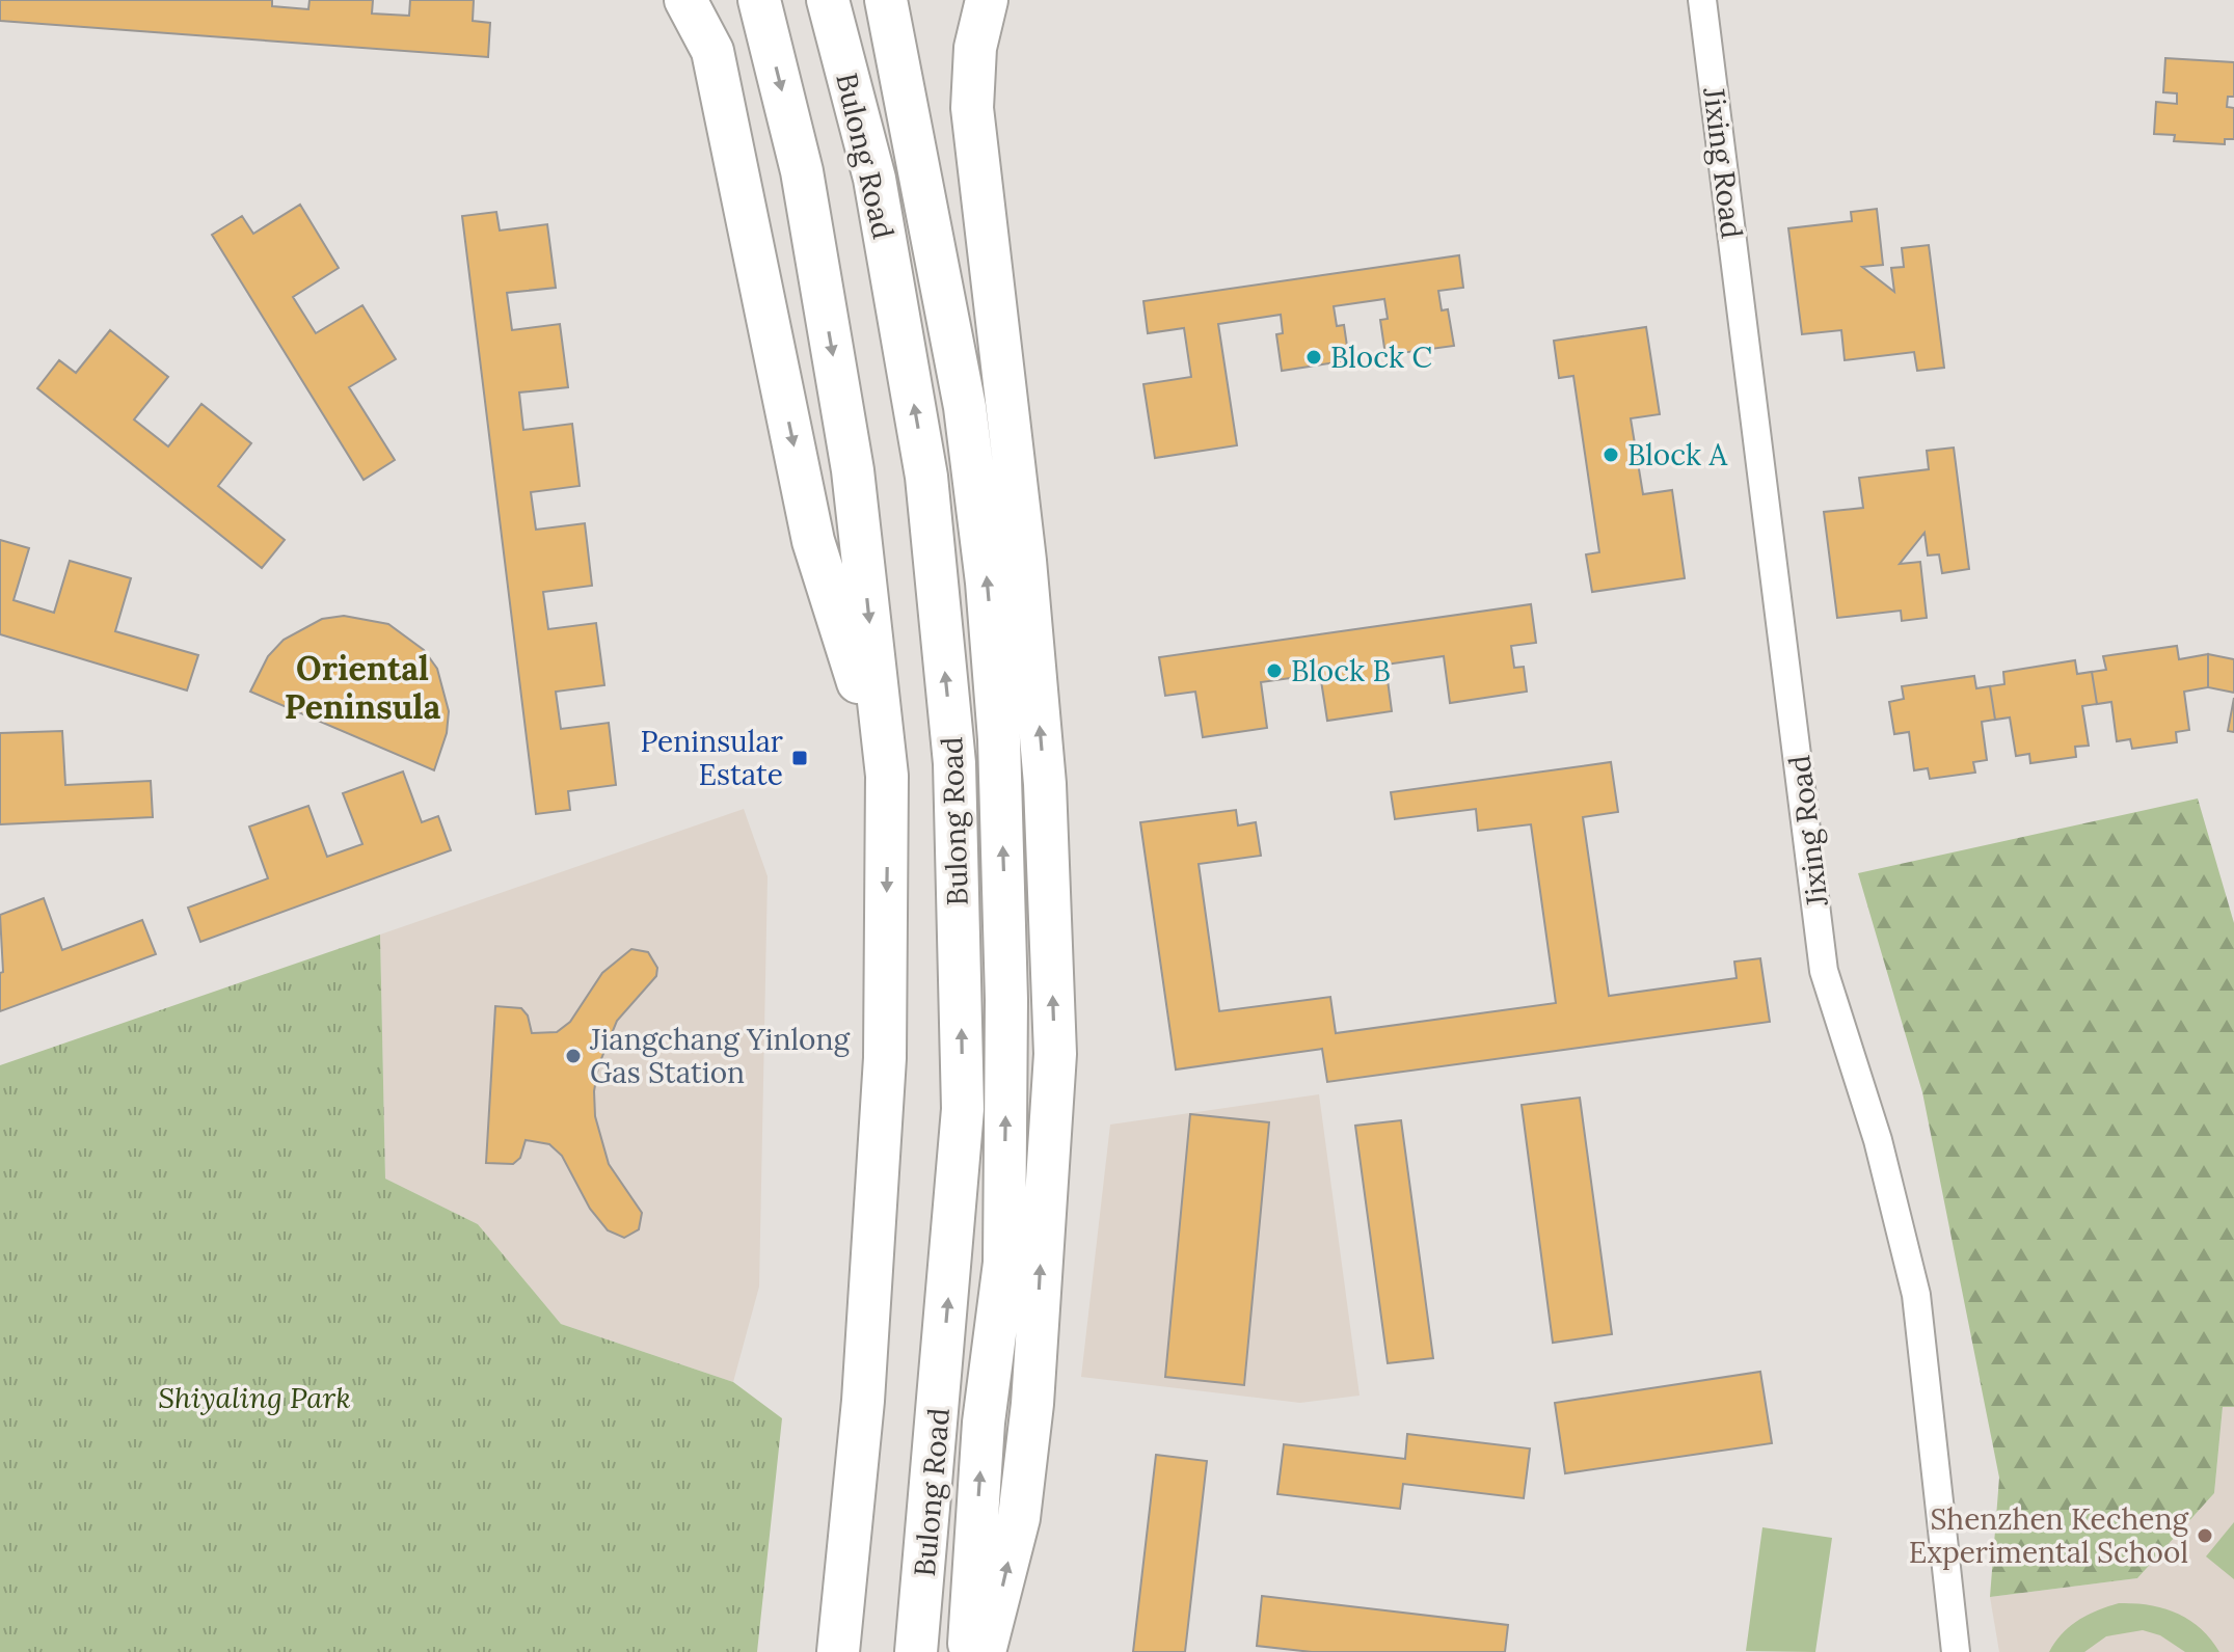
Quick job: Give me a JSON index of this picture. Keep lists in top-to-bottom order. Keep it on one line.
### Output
{"streets":{"main road":["Bulong Road"],"street":["Jixing Road"]},"districts":["Oriental Peninsula"],"parks":["Shiyaling Park"],"places":{"other":["Block C","Block A","Block B","Jiangchang Yinlong Gas Station","Shenzhen Kecheng Experimental School"],"transit":["Peninsular Estate"]}}
